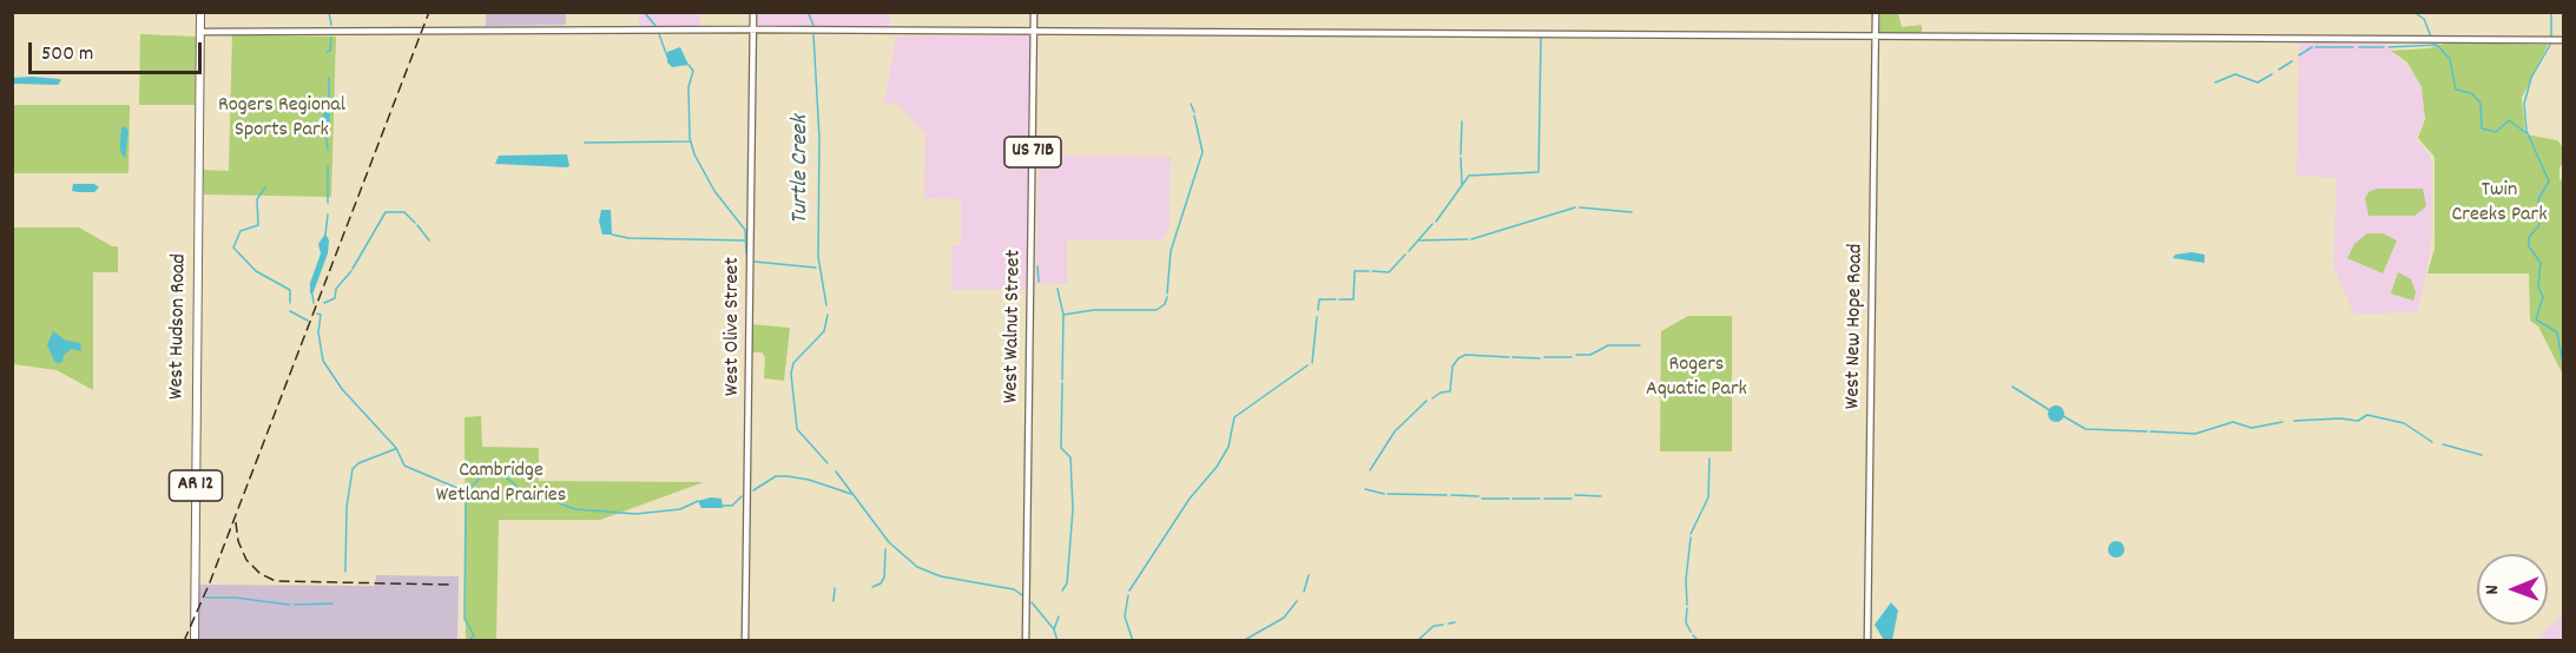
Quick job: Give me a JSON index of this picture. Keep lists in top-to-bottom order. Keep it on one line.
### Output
{"streets":{"highway":["West Hudson Road","AR 12"],"main road":["US 71B","West Olive Street","West Walnut Street","West New Hope Road"]},"water":["Turtle Creek"],"parks":["Rogers Regional Sports Park","Twin Creeks Park","Rogers Aquatic Park","Cambridge Wetland Prairies"],"scale_bar":"500 m","north":"left"}
